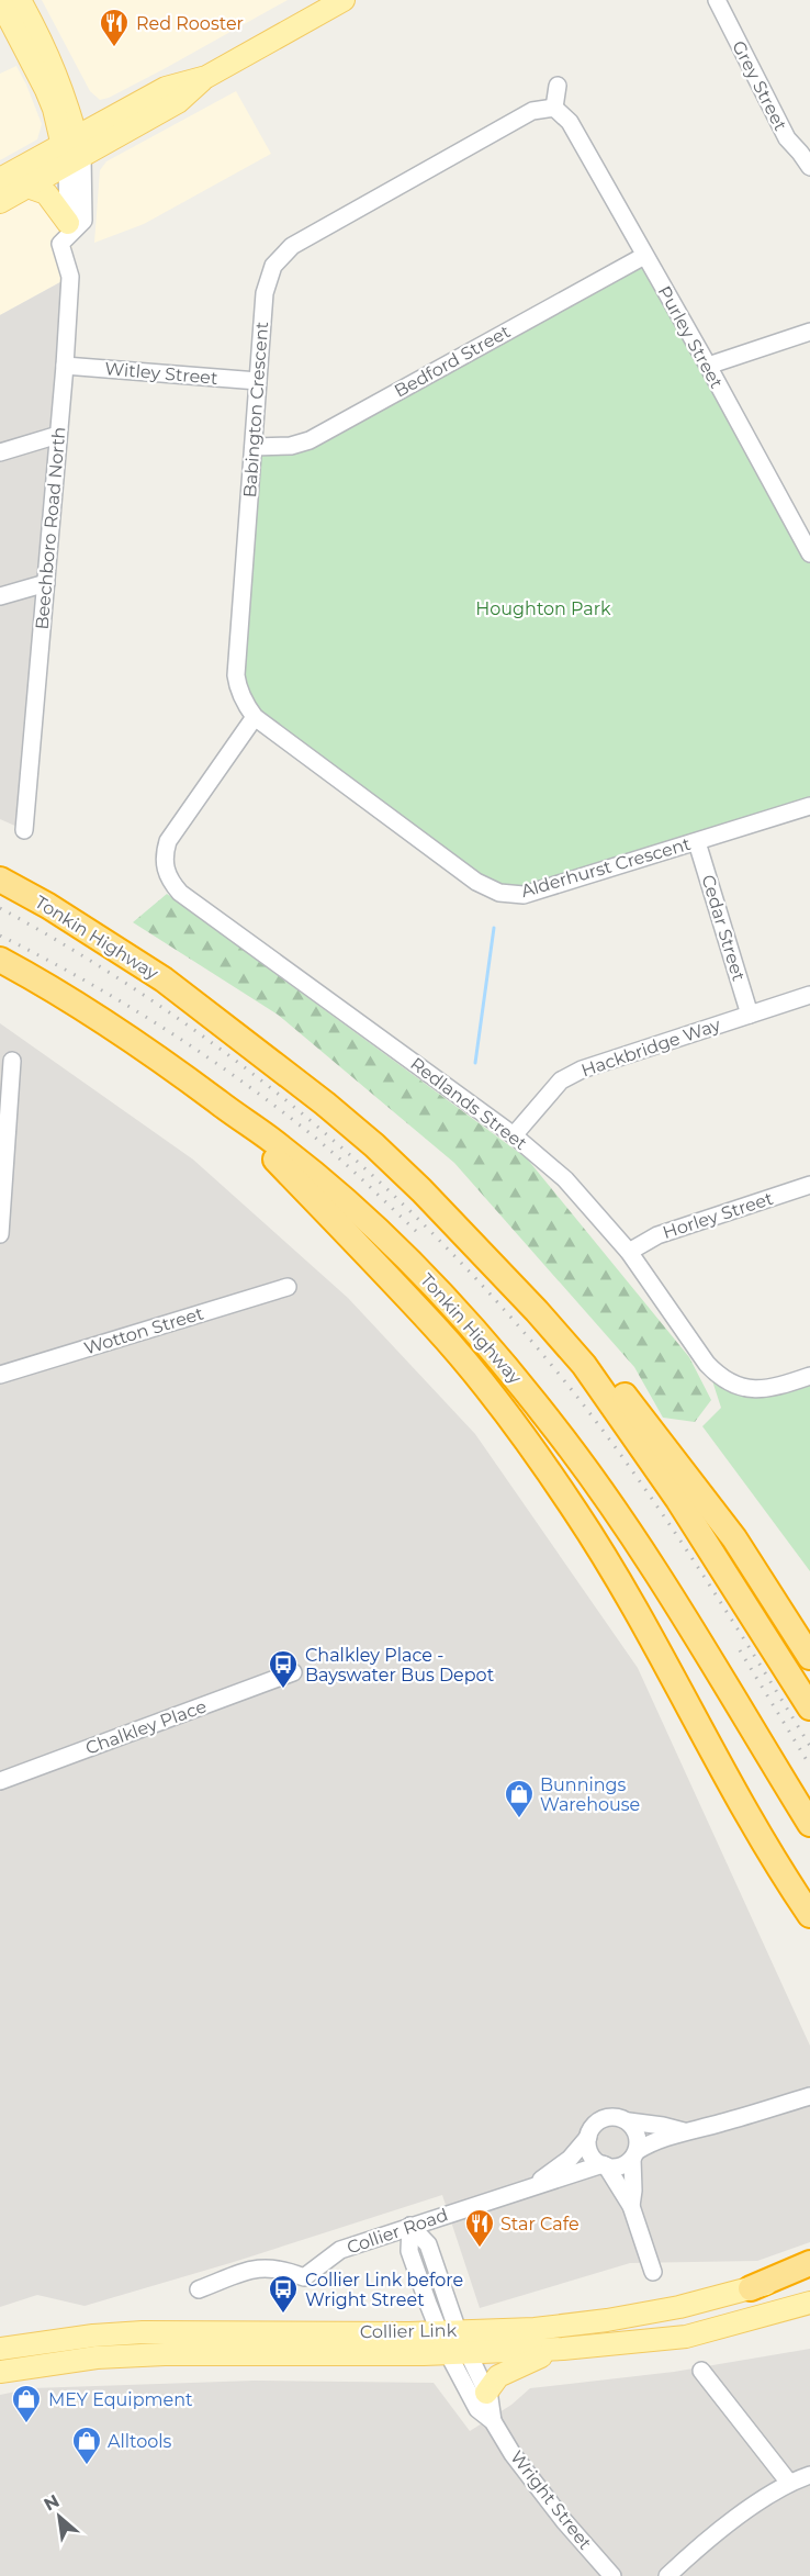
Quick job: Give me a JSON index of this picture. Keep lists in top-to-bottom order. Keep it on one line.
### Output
{"streets":{"highway":["Tonkin Highway"],"main road":["Beechboro Road North","Collier Link"],"street":["Grey Street","Purley Street","Bedford Street","Witley Street","Babington Crescent","Alderhurst Crescent","Cedar Street","Hackbridge Way","Redlands Street","Horley Street","Wotton Street","Chalkley Place","Collier Road","Wright Street"]},"crossings":[["Purley Street","Bedford Street"],["Purley Street","Babington Crescent"],["Bedford Street","Babington Crescent"],["Witley Street","Babington Crescent"],["Witley Street","Beechboro Road North"],["Babington Crescent","Alderhurst Crescent"],["Babington Crescent","Redlands Street"],["Alderhurst Crescent","Cedar Street"],["Alderhurst Crescent","Redlands Street"],["Cedar Street","Hackbridge Way"],["Hackbridge Way","Redlands Street"],["Redlands Street","Horley Street"],["Collier Road","Wright Street"],["Collier Link","Wright Street"]],"parks":["Houghton Park"],"places":{"restaurant":["Red Rooster","Star Cafe"],"bus stop":["Chalkley Place - Bayswater Bus Depot","Collier Link before Wright Street"],"shop":["Bunnings Warehouse","MEY Equipment","Alltools"]},"north":"top left"}
